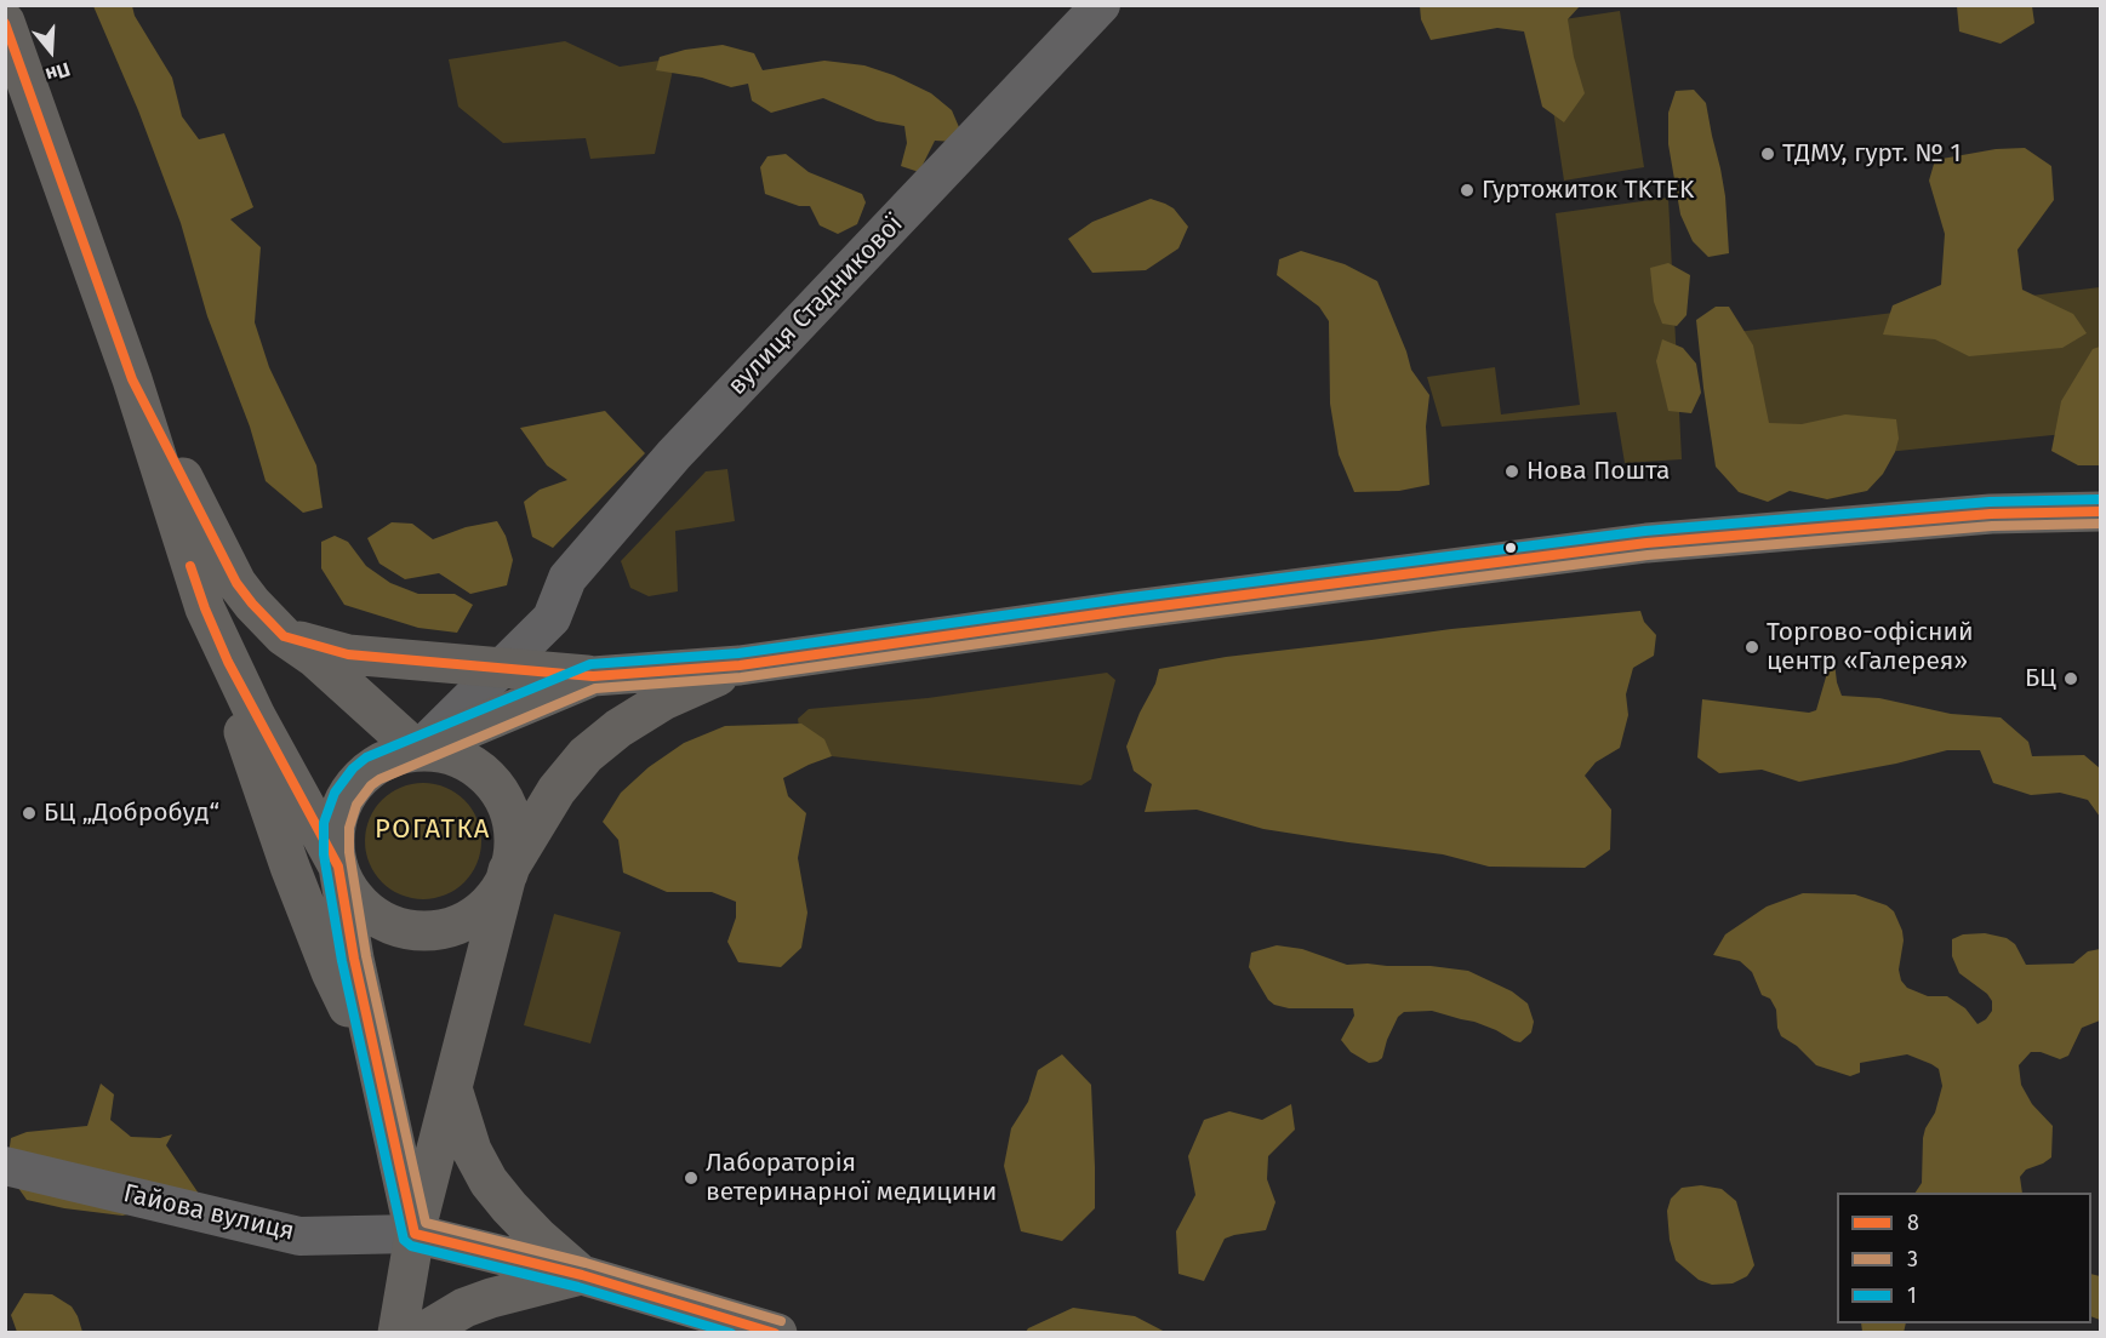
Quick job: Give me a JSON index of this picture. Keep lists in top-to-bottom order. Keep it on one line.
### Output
{"streets":{"street":["вулиця Стадникової","Гайова вулиця"]},"districts":["РОГАТКА"],"places":["ТДМУ, гурт. № 1","Гуртожиток TKTEK","Нова Пошта","Торгово-офісний центр «Галерея»","БЦ","БЦ „Добробуд“","Лабораторія ветеринарної медицини"],"lines":["transit line 8","transit line 1","transit line 3"],"legend":["8","3","1"],"north":"bottom"}
